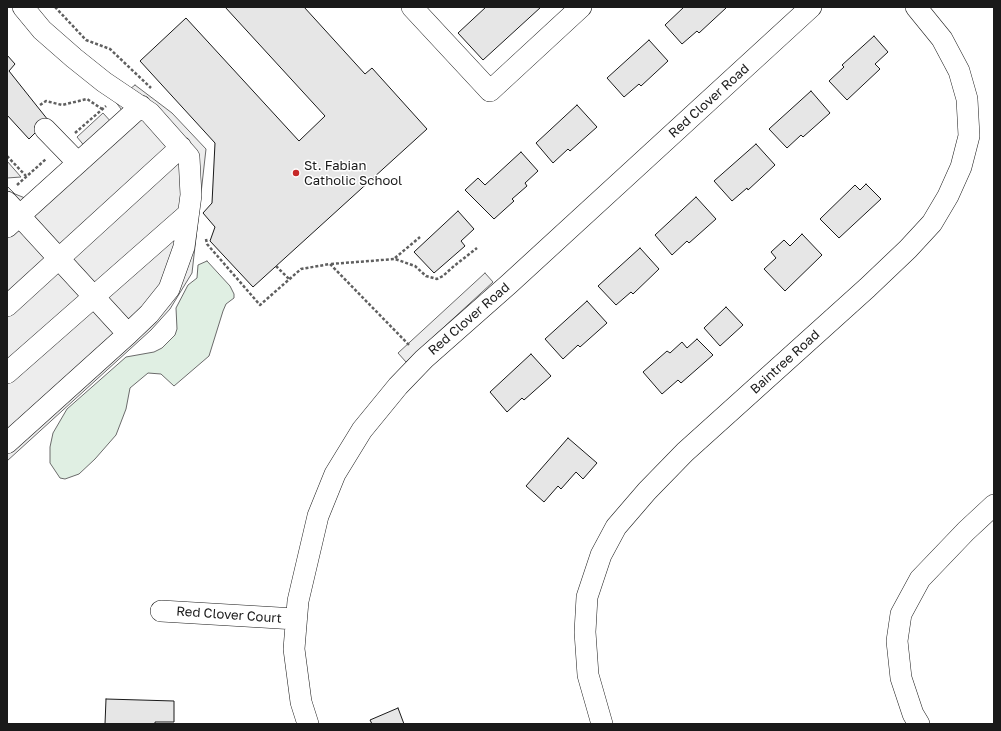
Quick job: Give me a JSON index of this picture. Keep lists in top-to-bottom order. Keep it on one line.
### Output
{"streets":{"street":["Red Clover Road","Baintree Road","Red Clover Court"]},"crossings":[["Red Clover Road","Red Clover Court"]],"places":["St. Fabian Catholic School"]}
